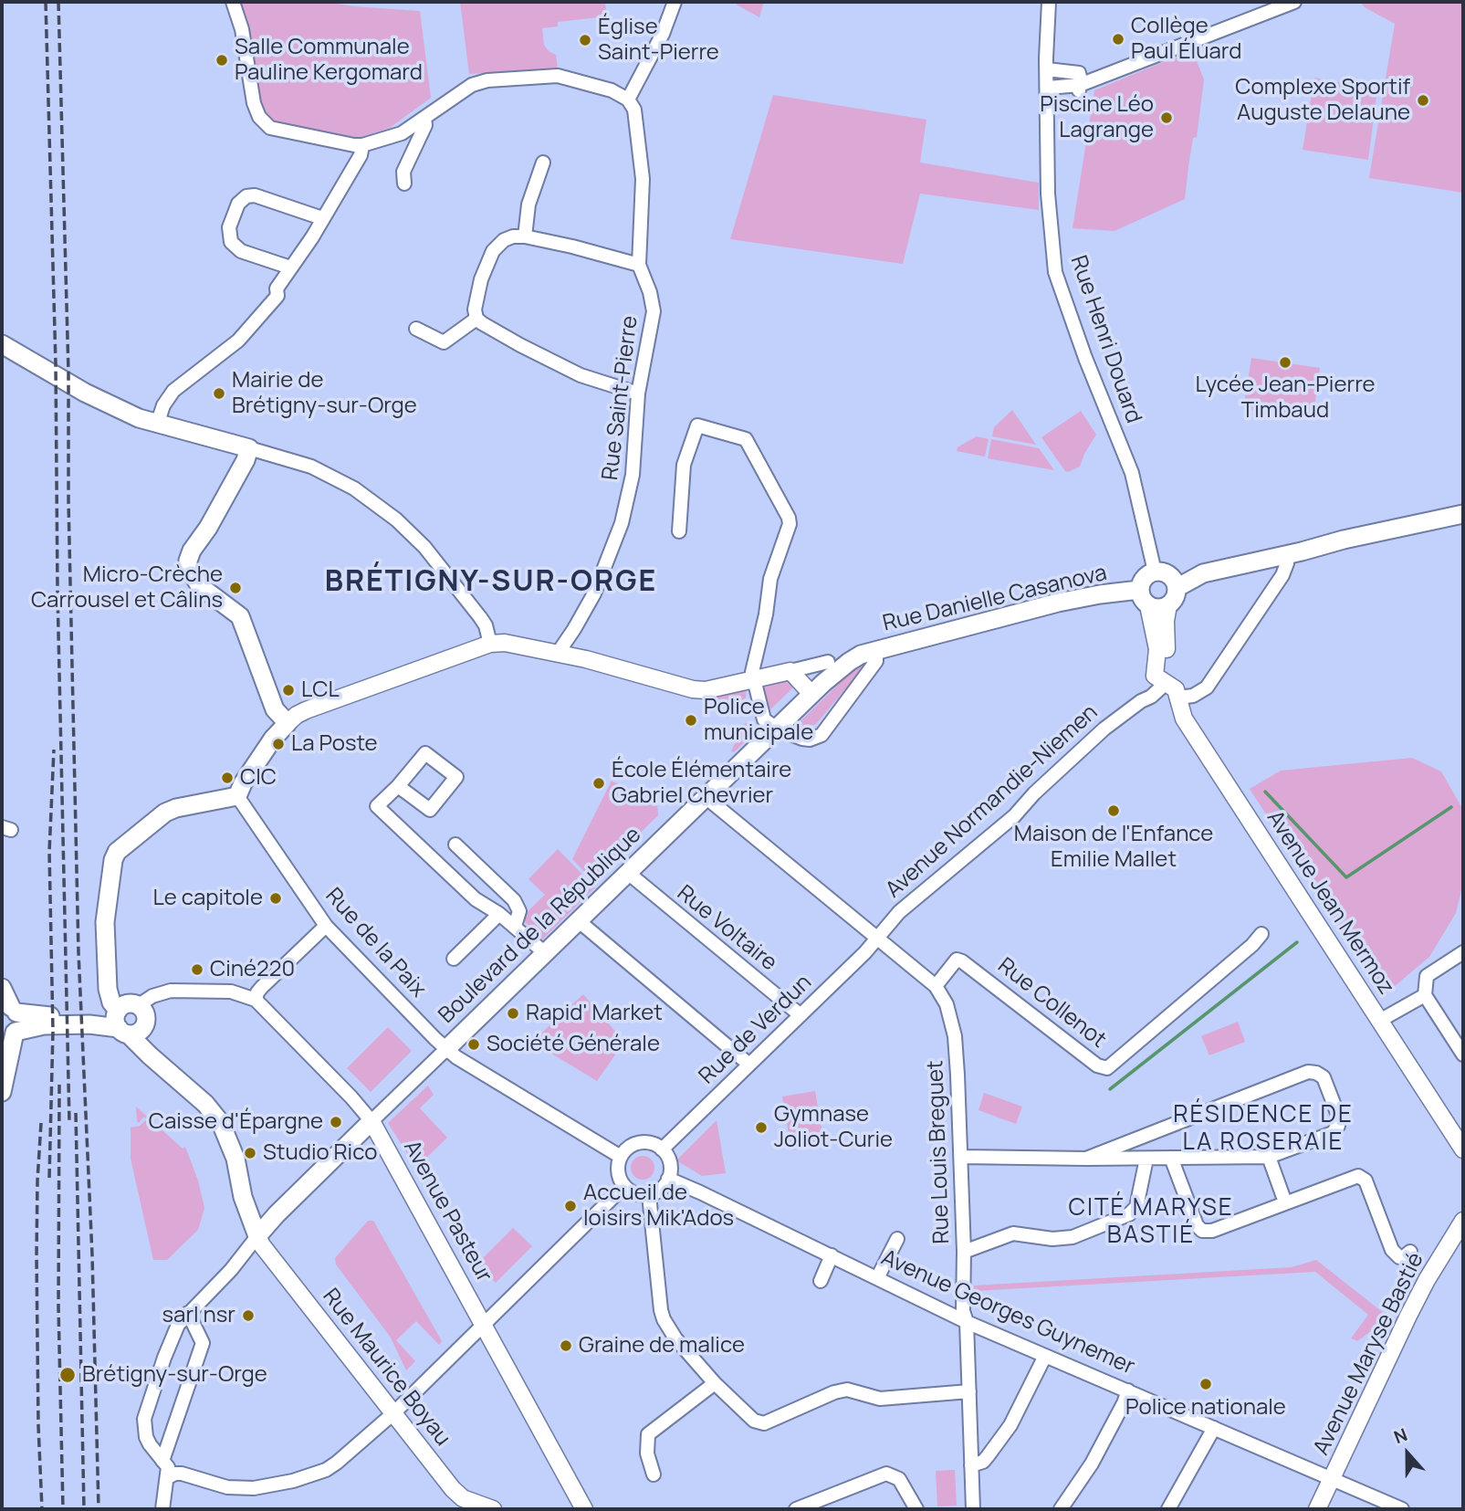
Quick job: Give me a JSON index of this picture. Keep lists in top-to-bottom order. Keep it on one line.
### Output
{"streets":{"main road":["Rue Danielle Casanova","Boulevard de la République"],"street":["Rue Henri Douard","Rue Saint-Pierre","Avenue Normandie-Niemen","Avenue Jean Mermoz","Rue Voltaire","Rue de la Paix","Rue Collenot","Rue de Verdun","Rue Louis Breguet","Avenue Pasteur","Avenue Georges Guynemer","Avenue Maryse Bastié","Rue Maurice Boyau"]},"crossings":[["Rue Henri Douard","Rue Danielle Casanova"],["Rue Danielle Casanova","Boulevard de la République"],["Avenue Normandie-Niemen","Avenue Jean Mermoz"],["Avenue Normandie-Niemen","Rue de Verdun"],["Avenue Normandie-Niemen","Rue Louis Breguet"],["Boulevard de la République","Rue Voltaire"],["Boulevard de la République","Rue de la Paix"],["Boulevard de la République","Rue Louis Breguet"],["Boulevard de la République","Avenue Pasteur"],["Boulevard de la République","Rue Maurice Boyau"],["Rue Voltaire","Rue de Verdun"],["Rue de la Paix","Rue de Verdun"],["Rue de la Paix","Avenue Georges Guynemer"],["Rue Collenot","Rue Louis Breguet"],["Rue de Verdun","Rue Louis Breguet"],["Rue de Verdun","Avenue Georges Guynemer"],["Rue Louis Breguet","Avenue Georges Guynemer"],["Avenue Georges Guynemer","Avenue Maryse Bastié"]],"districts":["BRÉTIGNY-SUR-ORGE","RÉSIDENCE DE LA ROSERAIE","CITÉ MARYSE BASTIÉ"],"places":["Collège Paul Éluard","Église Saint-Pierre","Salle Communale Pauline Kergomard","Complexe Sportif Auguste Delaune","Piscine Léo Lagrange","Lycée Jean-Pierre Timbaud","Mairie de Brétigny-sur-Orge","Micro-Crèche Carrousel et Câlins","LCL","Police municipale","La Poste","CIC","École Élémentaire Gabriel Chevrier","Maison de l'Enfance Emilie Mallet","Le capitole","Ciné220","Rapid' Market","Société Générale","Caisse d'Épargne","Gymnase Joliot-Curie","Studio Rico","Accueil de loisirs Mik'Ados","sarl nsr","Graine de malice","Brétigny-sur-Orge","Police nationale"],"north":"top"}
